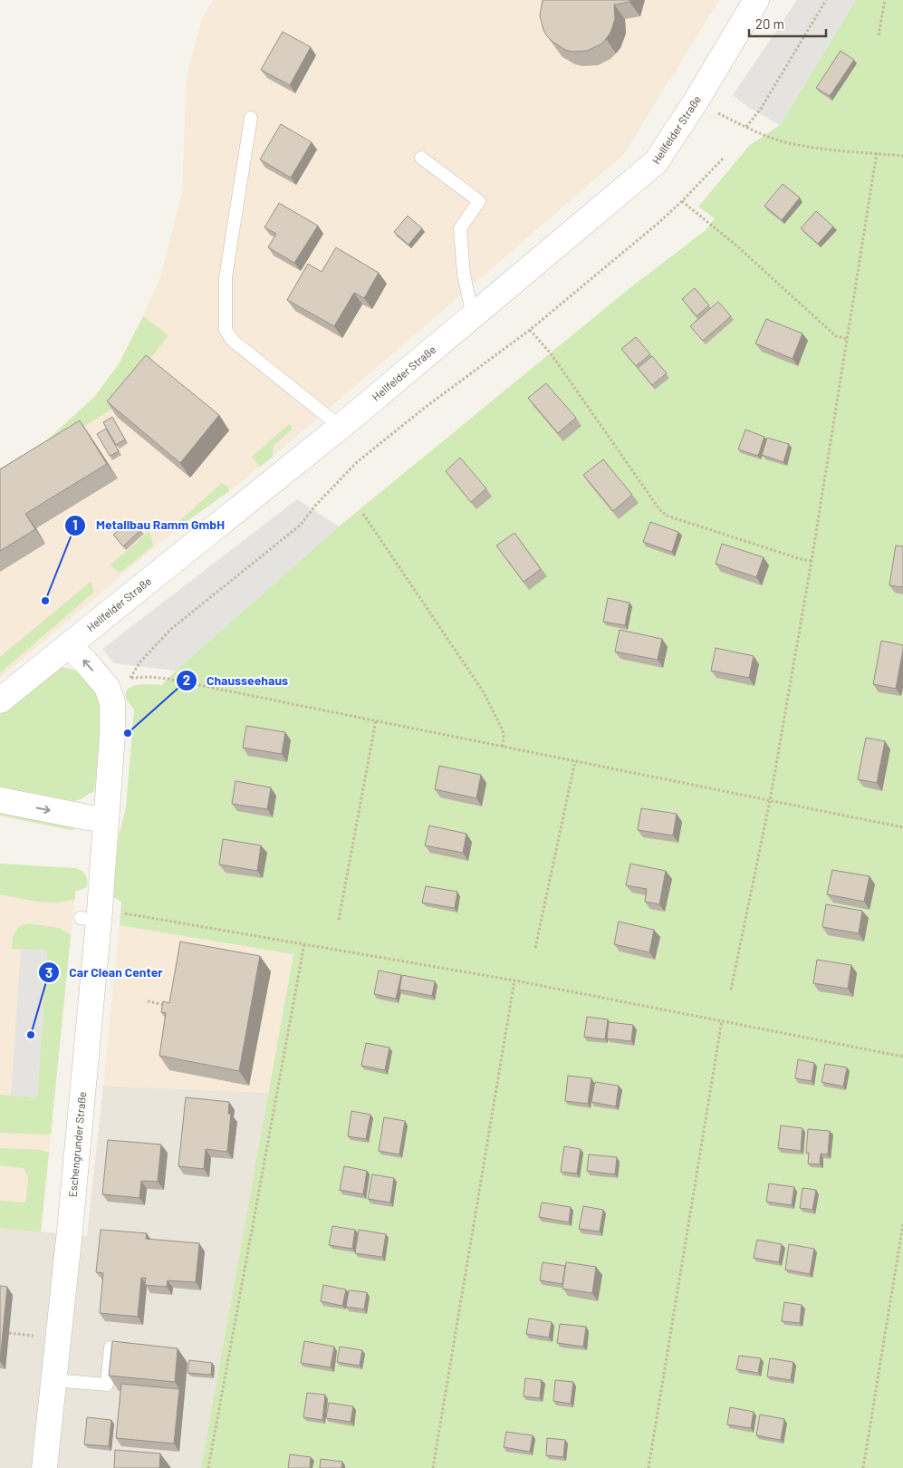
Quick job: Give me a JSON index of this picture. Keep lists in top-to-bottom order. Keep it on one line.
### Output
{"streets":{"street":["Hellfelder Straße","Eschengrunder Straße"]},"crossings":[["Hellfelder Straße","Eschengrunder Straße"]],"places":["Metallbau Ramm GmbH","Chausseehaus","Car Clean Center"],"scale_bar":"20 m"}
